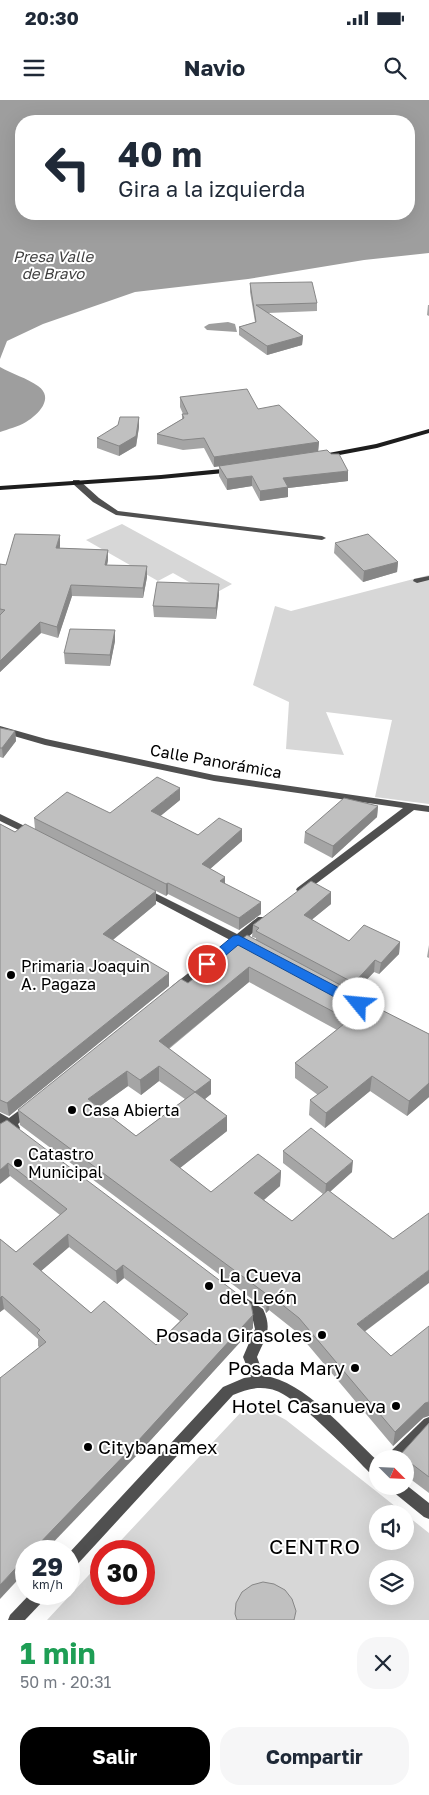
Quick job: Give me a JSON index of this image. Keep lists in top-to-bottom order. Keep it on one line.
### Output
{"streets":{"street":["Calle Panorámica"]},"districts":["CENTRO"],"water":["Presa Valle de Bravo"],"places":["Primaria Joaquin A. Pagaza","Casa Abierta","Catastro Municipal","La Cueva del León","Posada Girasoles","Posada Mary","Hotel Casanueva","Citybanamex"],"north":"bottom right","page":{"status":"20:30","header":"Navio","turn":["40 m","Gira a la izquierda"],"speed":"29 km/h","limit":"30","heading":["1 min","50 m · 20:31"],"buttons":["Salir","Compartir"]}}
